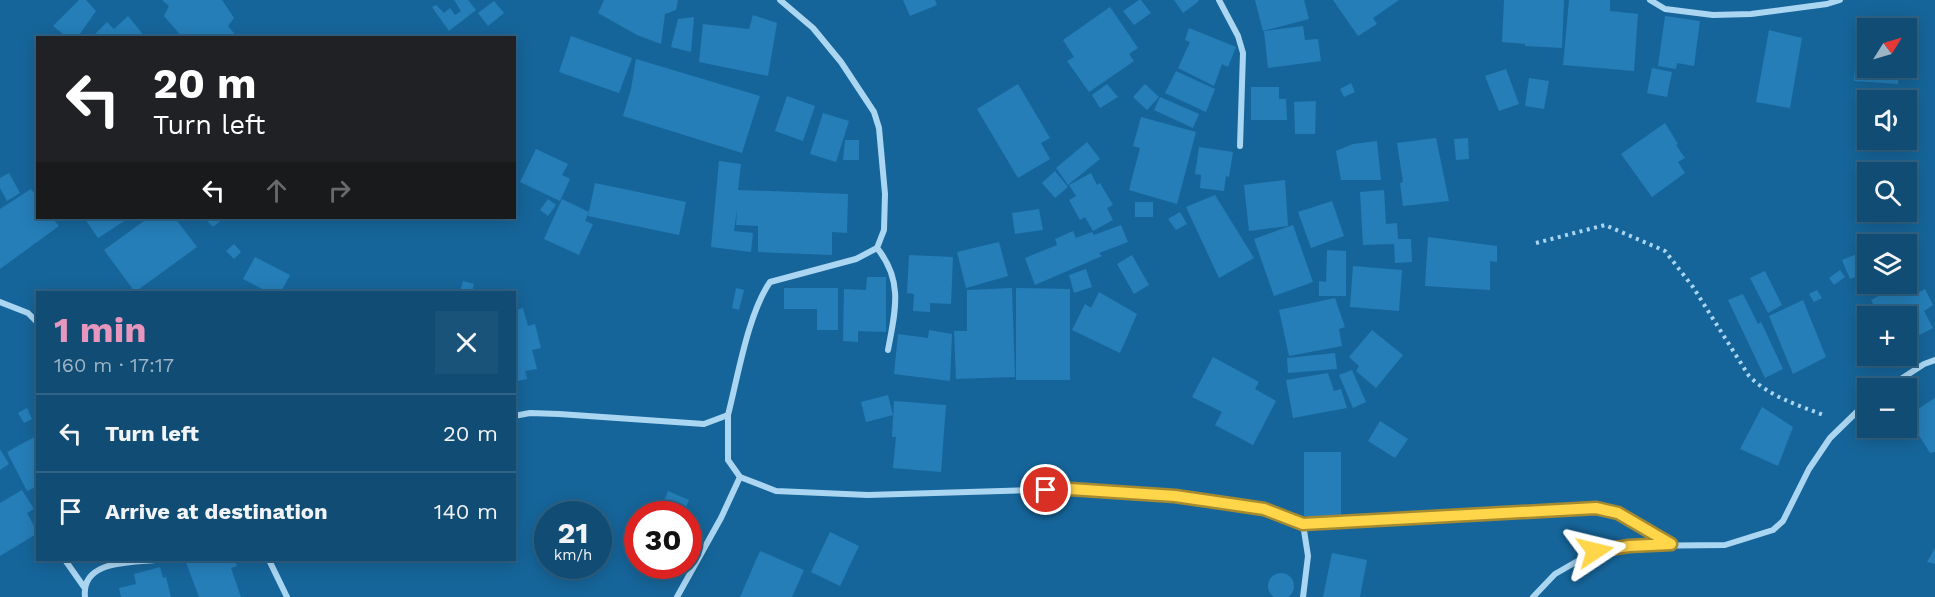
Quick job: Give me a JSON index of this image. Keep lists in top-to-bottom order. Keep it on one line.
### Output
{"north":"top right","page":{"map_buttons":["+","−"],"turn":["20 m","Turn left"],"heading":["1 min","160 m · 17:17"],"list":[{"name":"Turn left","value":"20 m"},{"name":"Arrive at destination","value":"140 m"}],"speed":"21 km/h","limit":"30"}}
